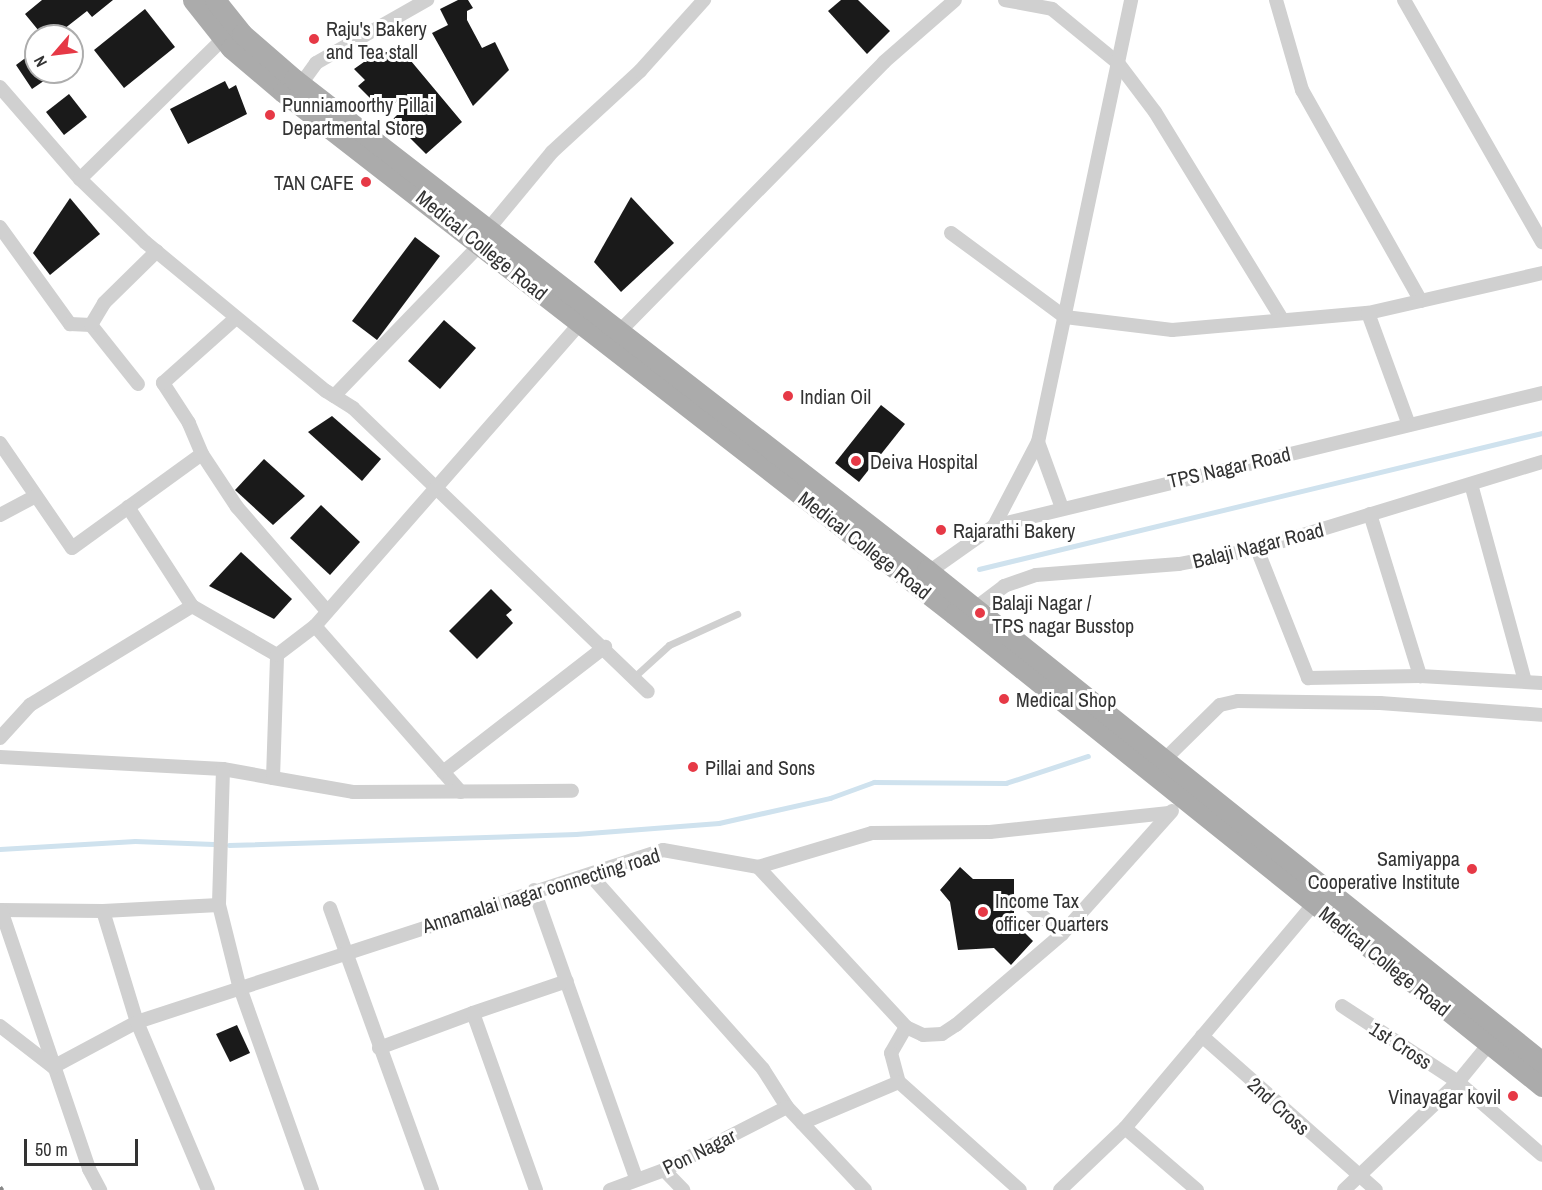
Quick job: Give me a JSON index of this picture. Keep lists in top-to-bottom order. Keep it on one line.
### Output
{"streets":{"main road":["Medical College Road"],"street":["TPS Nagar Road","Balaji Nagar Road","Annamalai nagar connecting road","1st Cross","2nd Cross","Pon Nagar"]},"crossings":[["Medical College Road","TPS Nagar Road"],["Medical College Road","Balaji Nagar Road"]],"places":["Raju's Bakery and Tea stall","Punniamoorthy Pillai Departmental Store","TAN CAFE","Indian Oil","Deiva Hospital","Rajarathi Bakery","Balaji Nagar / TPS nagar Busstop","Medical Shop","Pillai and Sons","Samiyappa Cooperative Institute","Income Tax officer Quarters","Vinayagar kovil"],"scale_bar":"50 m","north":"bottom left"}
